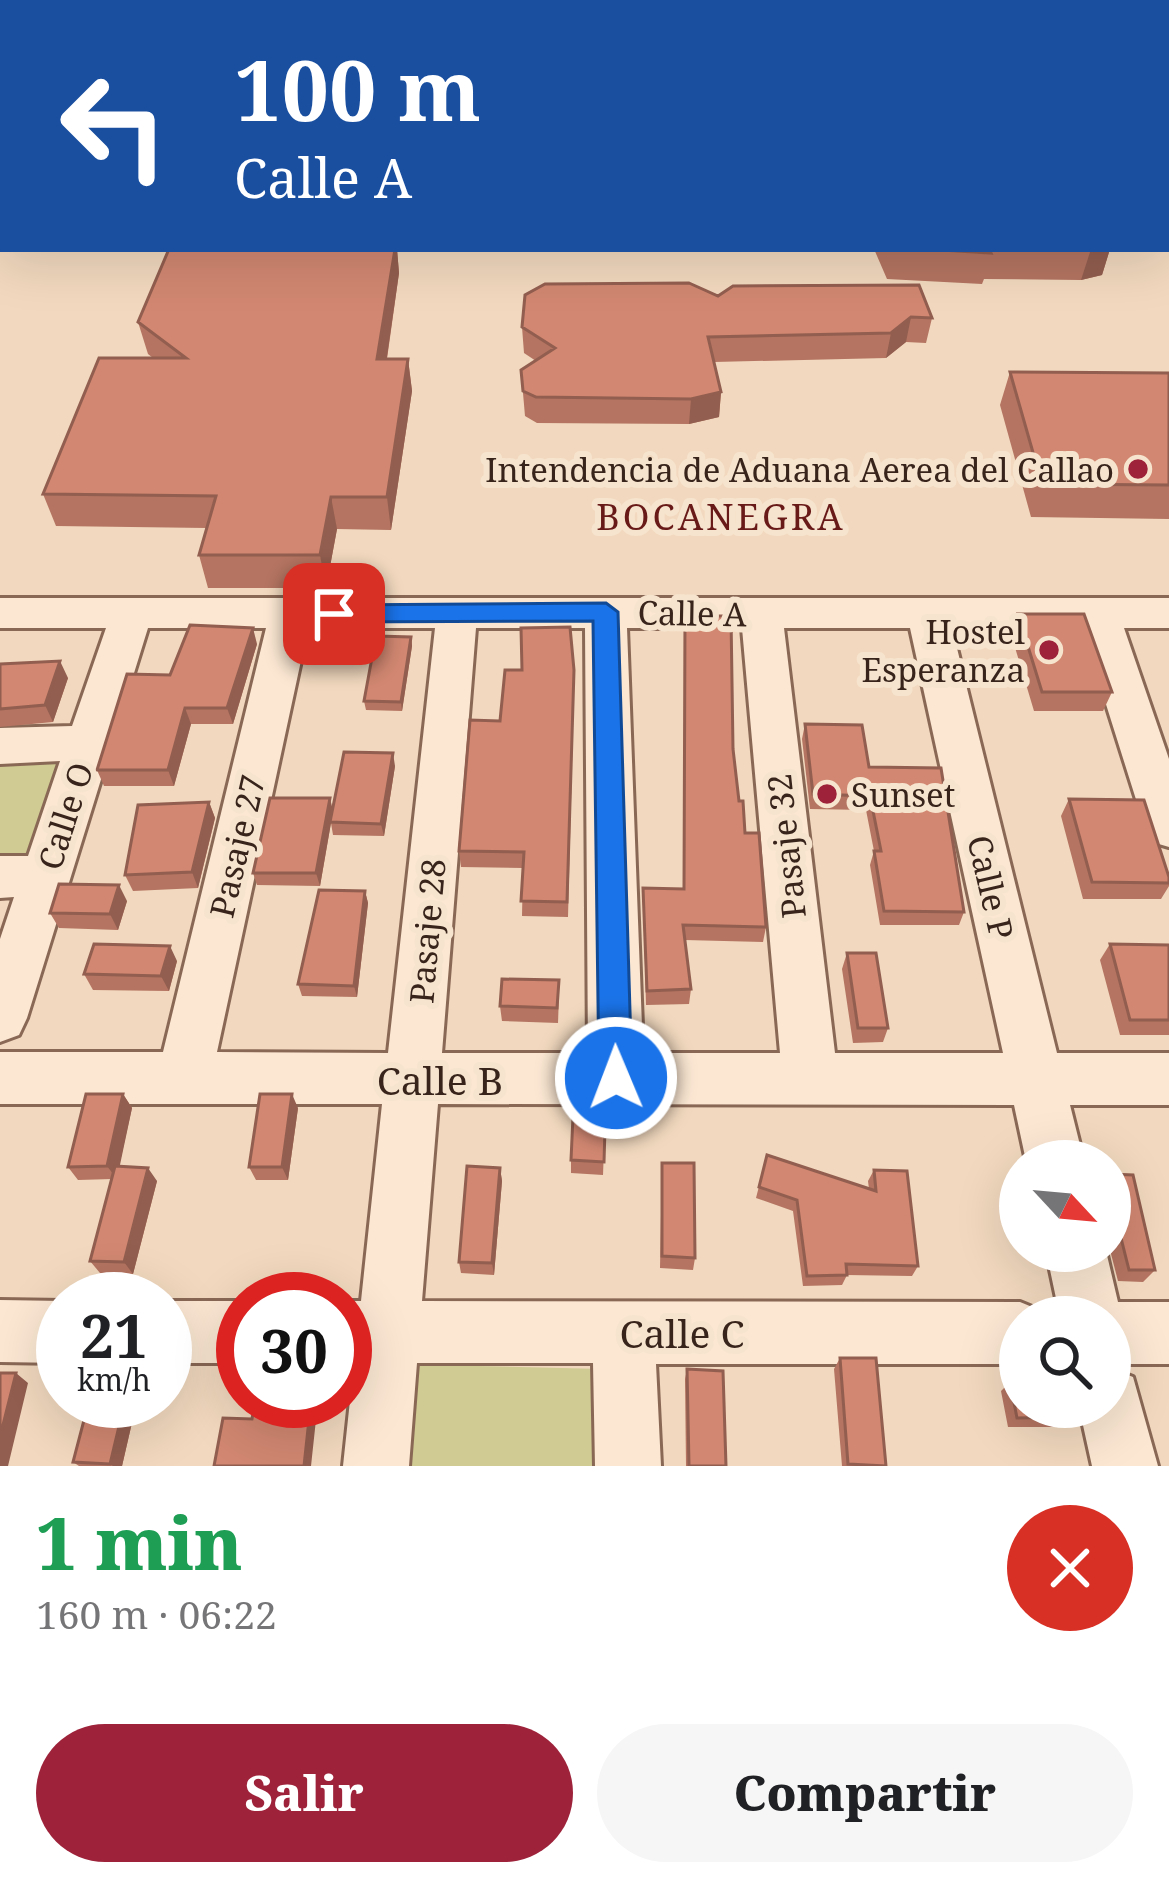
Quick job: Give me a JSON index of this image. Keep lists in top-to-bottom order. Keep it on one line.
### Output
{"streets":{"street":["Calle A","Calle O","Pasaje 27","Pasaje 32","Calle P","Pasaje 28","Calle B","Calle C"]},"crossings":[["Calle A","Calle O"],["Calle A","Pasaje 27"],["Calle A","Pasaje 32"],["Calle A","Calle P"],["Calle A","Pasaje 28"],["Pasaje 27","Calle B"],["Pasaje 32","Calle B"],["Calle P","Calle B"],["Pasaje 28","Calle B"]],"districts":["BOCANEGRA"],"places":["Intendencia de Aduana Aerea del Callao","Hostel Esperanza","Sunset"],"north":"bottom right","page":{"turn":["100 m","Calle A"],"speed":"21 km/h","limit":"30","heading":["1 min","160 m · 06:22"],"buttons":["Salir","Compartir"]}}
